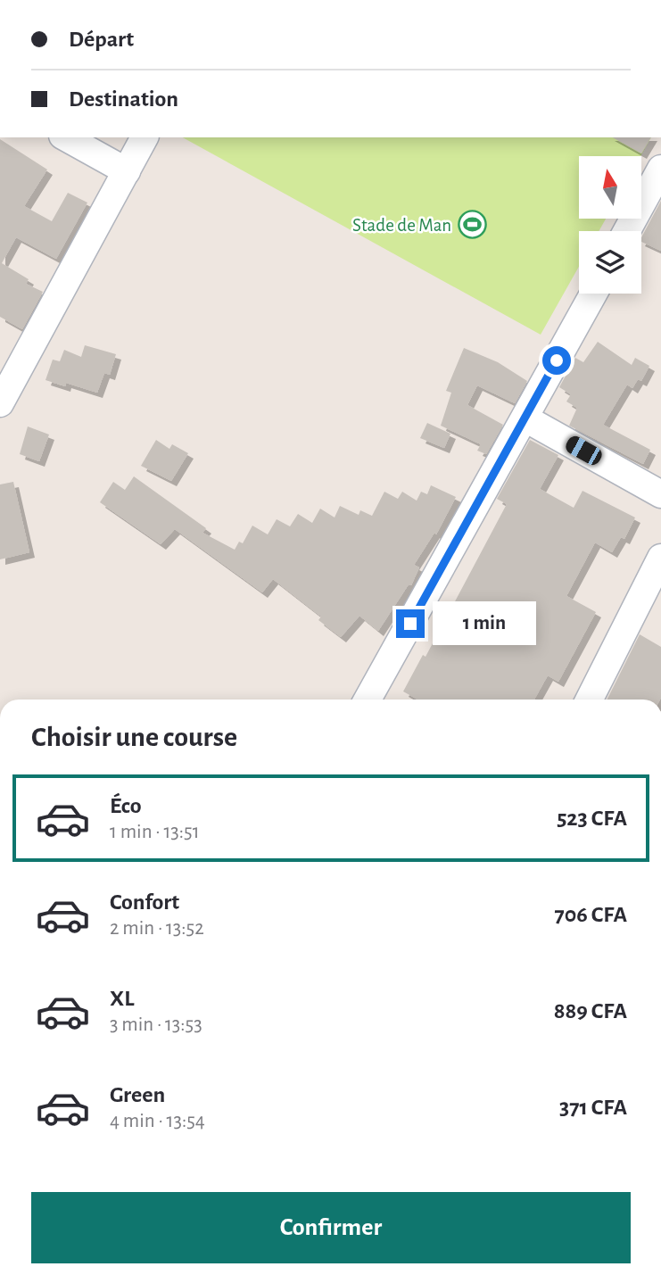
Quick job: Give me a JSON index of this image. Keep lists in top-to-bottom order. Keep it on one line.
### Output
{"places":{"sports":["Stade de Man"]},"north":"top","page":{"banner":["Départ","Destination"],"bubble":"1 min","heading":"Choisir une course","list":[{"name":"Éco","note":"1 min · 13:51","value":"523 CFA"},{"name":"Confort","note":"2 min · 13:52","value":"706 CFA"},{"name":"XL","note":"3 min · 13:53","value":"889 CFA"},{"name":"Green","note":"4 min · 13:54","value":"371 CFA"}],"buttons":"Confirmer"}}
